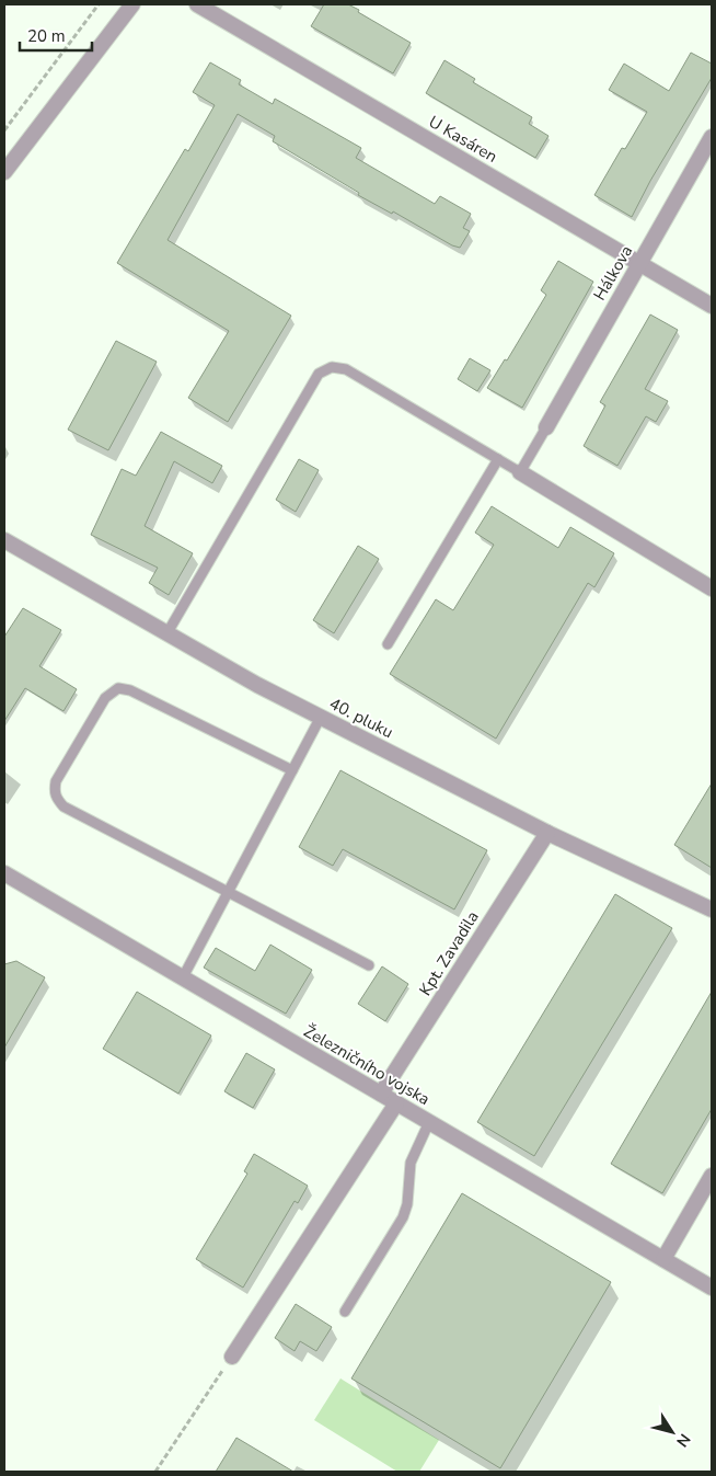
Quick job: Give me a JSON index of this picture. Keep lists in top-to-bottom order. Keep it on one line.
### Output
{"streets":{"street":["U Kasáren","Hálkova","40. pluku","Kpt. Zavadila","Železničního vojska"]},"crossings":[["U Kasáren","Hálkova"],["40. pluku","Kpt. Zavadila"],["Kpt. Zavadila","Železničního vojska"]],"scale_bar":"20 m","north":"bottom right"}
